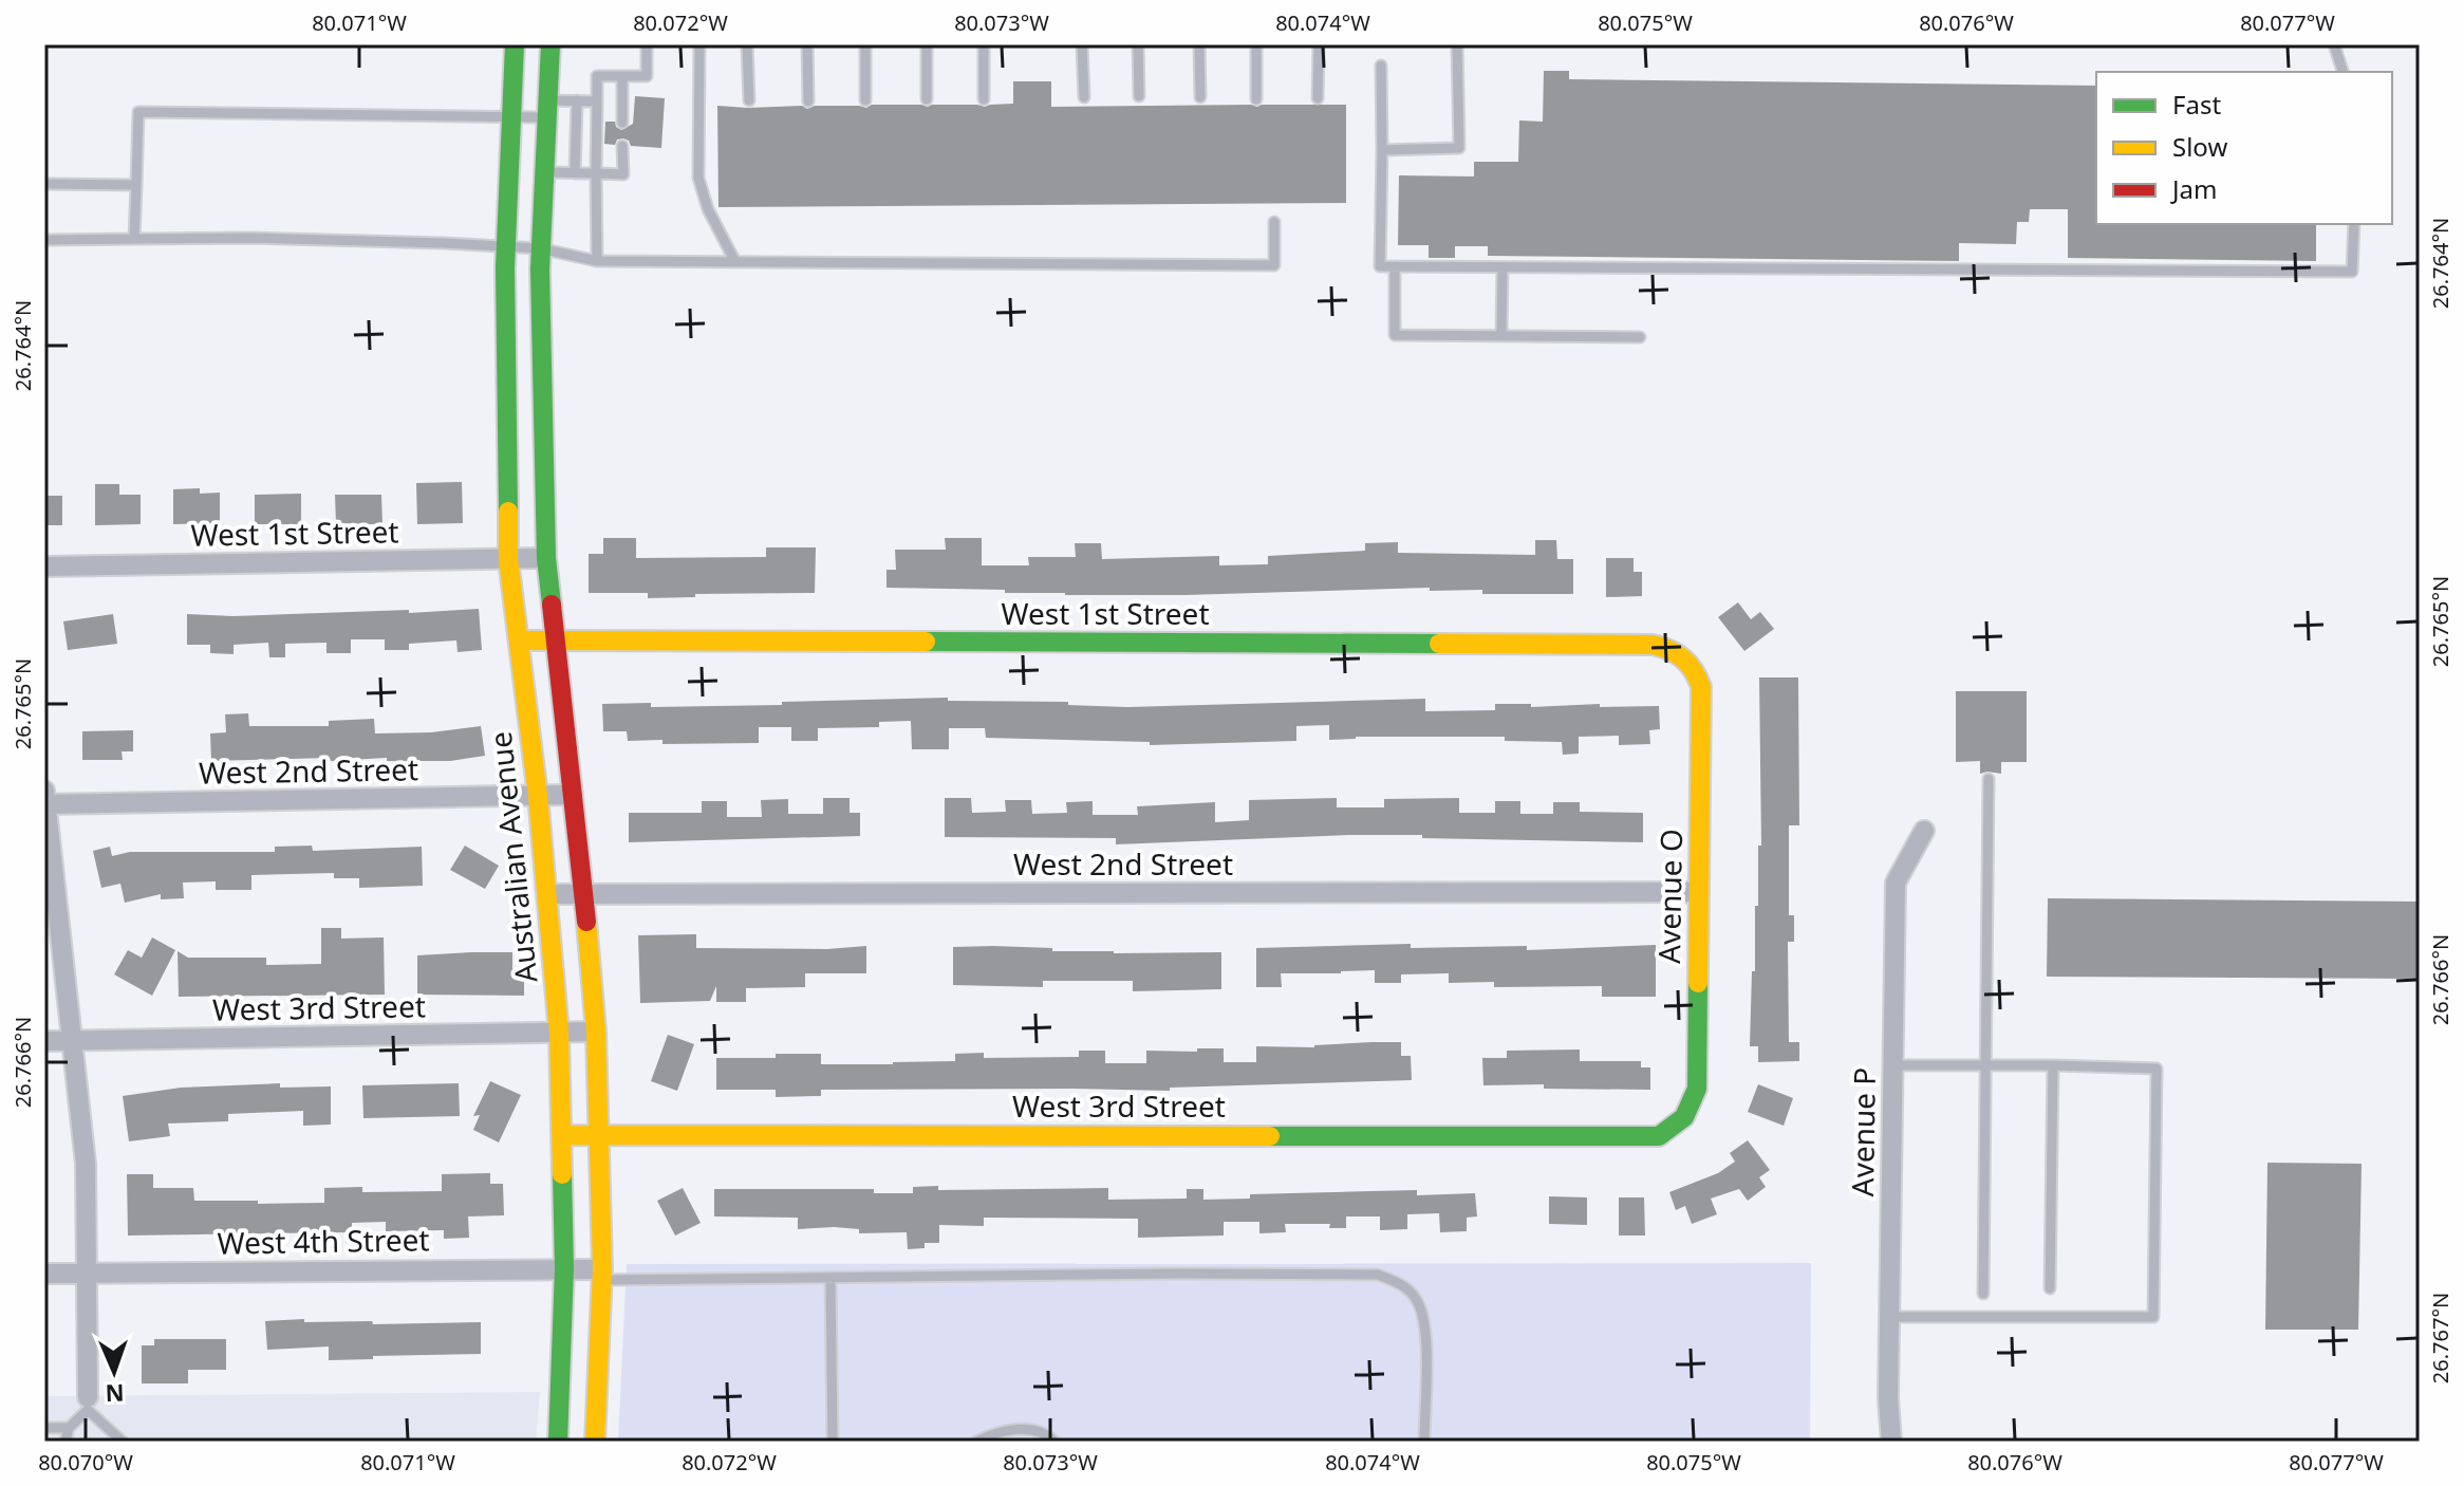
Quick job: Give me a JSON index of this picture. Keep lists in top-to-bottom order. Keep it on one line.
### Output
{"streets":{"main road":["West 1st Street","Australian Avenue","Avenue O","West 3rd Street"],"street":["West 2nd Street","Avenue P","West 4th Street"]},"crossings":[["West 1st Street","Australian Avenue"],["West 1st Street","Avenue O"],["West 2nd Street","Australian Avenue"],["West 2nd Street","Avenue O"],["Australian Avenue","West 3rd Street"],["Australian Avenue","West 4th Street"],["Avenue O","West 3rd Street"]],"legend":["Fast","Slow","Jam"],"north":"bottom","coordinates":["80.071°W","80.072°W","80.073°W","80.074°W","80.075°W","80.076°W","80.077°W","26.764°N","26.765°N","26.766°N","26.767°N","80.070°W"]}
